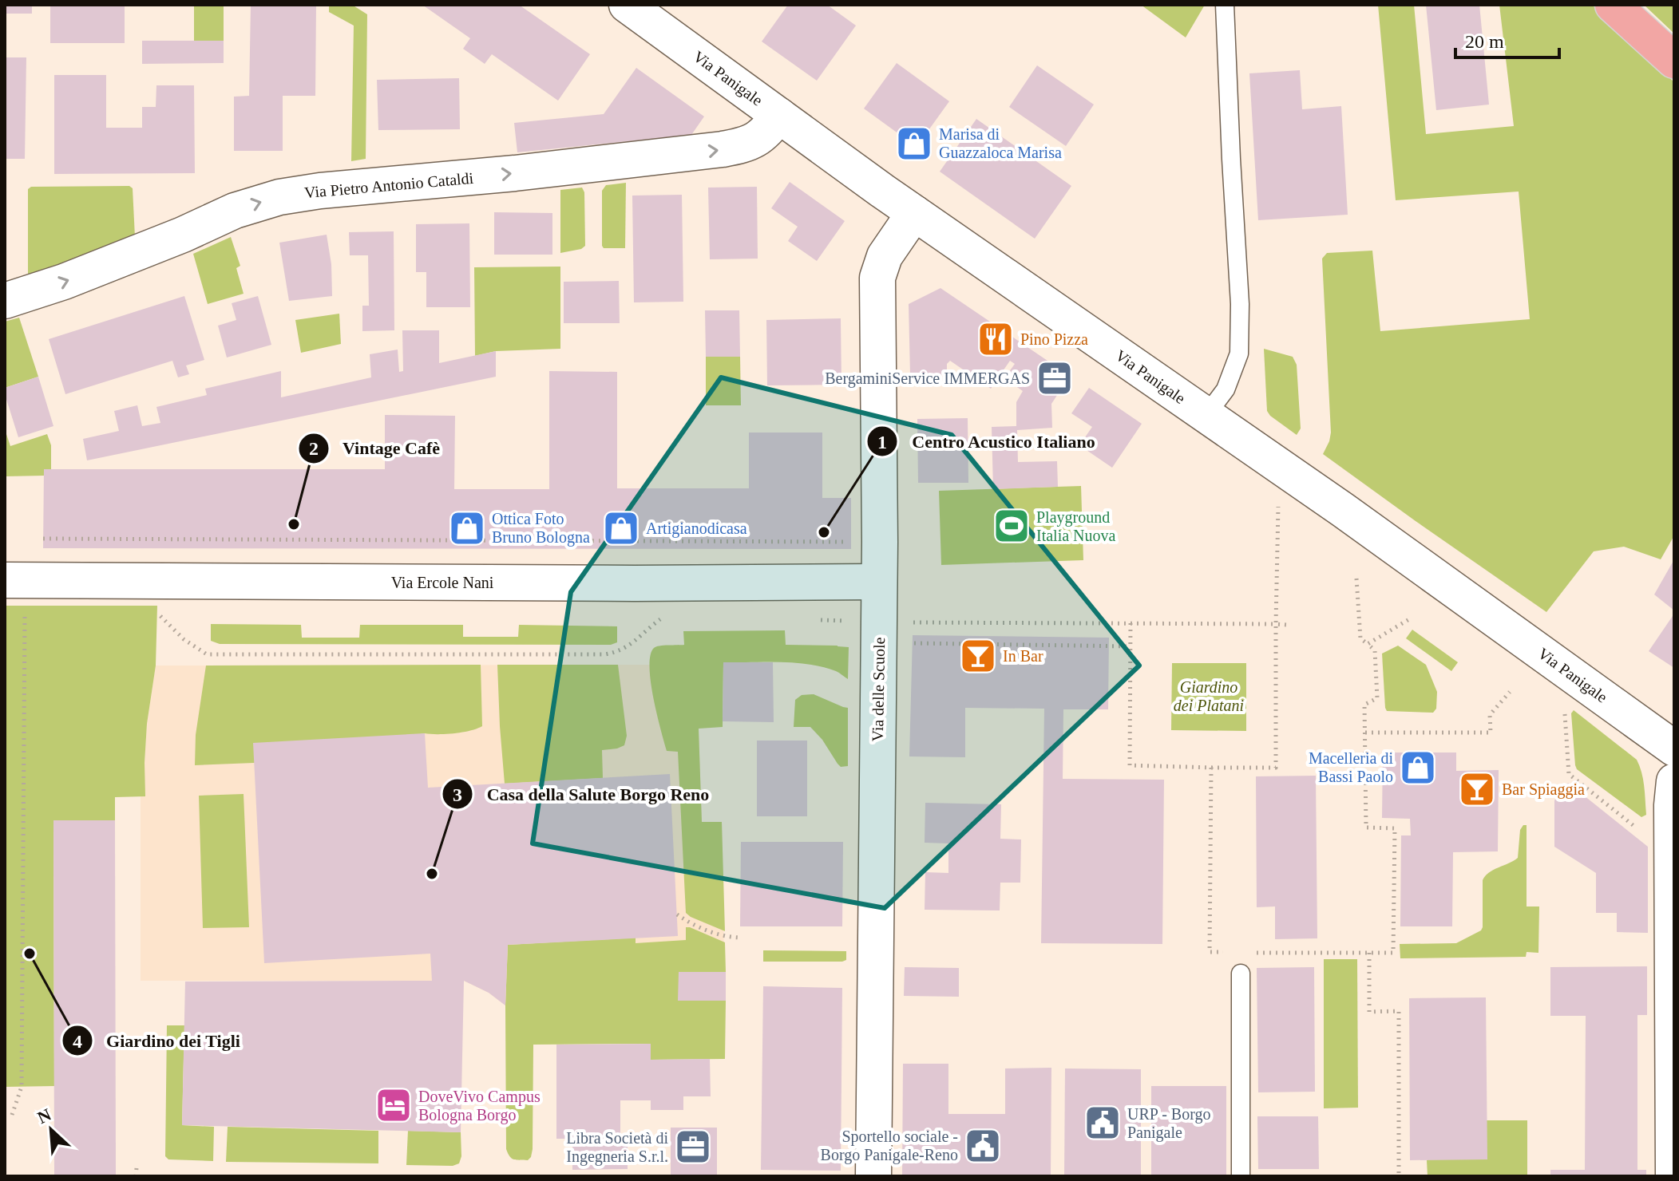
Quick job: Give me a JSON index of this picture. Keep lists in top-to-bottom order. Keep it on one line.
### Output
{"streets":{"street":["Via Panigale","Via Pietro Antonio Cataldi","Via Ercole Nani","Via delle Scuole"]},"crossings":[["Via Panigale","Via Pietro Antonio Cataldi"],["Via Panigale","Via delle Scuole"],["Via Ercole Nani","Via delle Scuole"]],"one_way":["Via Pietro Antonio Cataldi"],"parks":["Giardino dei Platani"],"places":{"shop":["Marisa di Guazzaloca Marisa","Ottica Foto Bruno Bologna","Artigianodicasa","Macelleria di Bassi Paolo"],"restaurant":["Pino Pizza"],"office":["BergaminiService IMMERGAS","Libra Società di Ingegneria S.r.l."],"other":["Vintage Cafè","Centro Acustico Italiano","Casa della Salute Borgo Reno","Giardino dei Tigli"],"sports":["Playground Italia Nuova"],"bar":["In Bar","Bar Spiaggia"],"hotel":["DoveVivo Campus Bologna Borgo"],"public building":["URP - Borgo Panigale","Sportello sociale - Borgo Panigale-Reno"]},"scale_bar":"20 m","north":"top left"}
